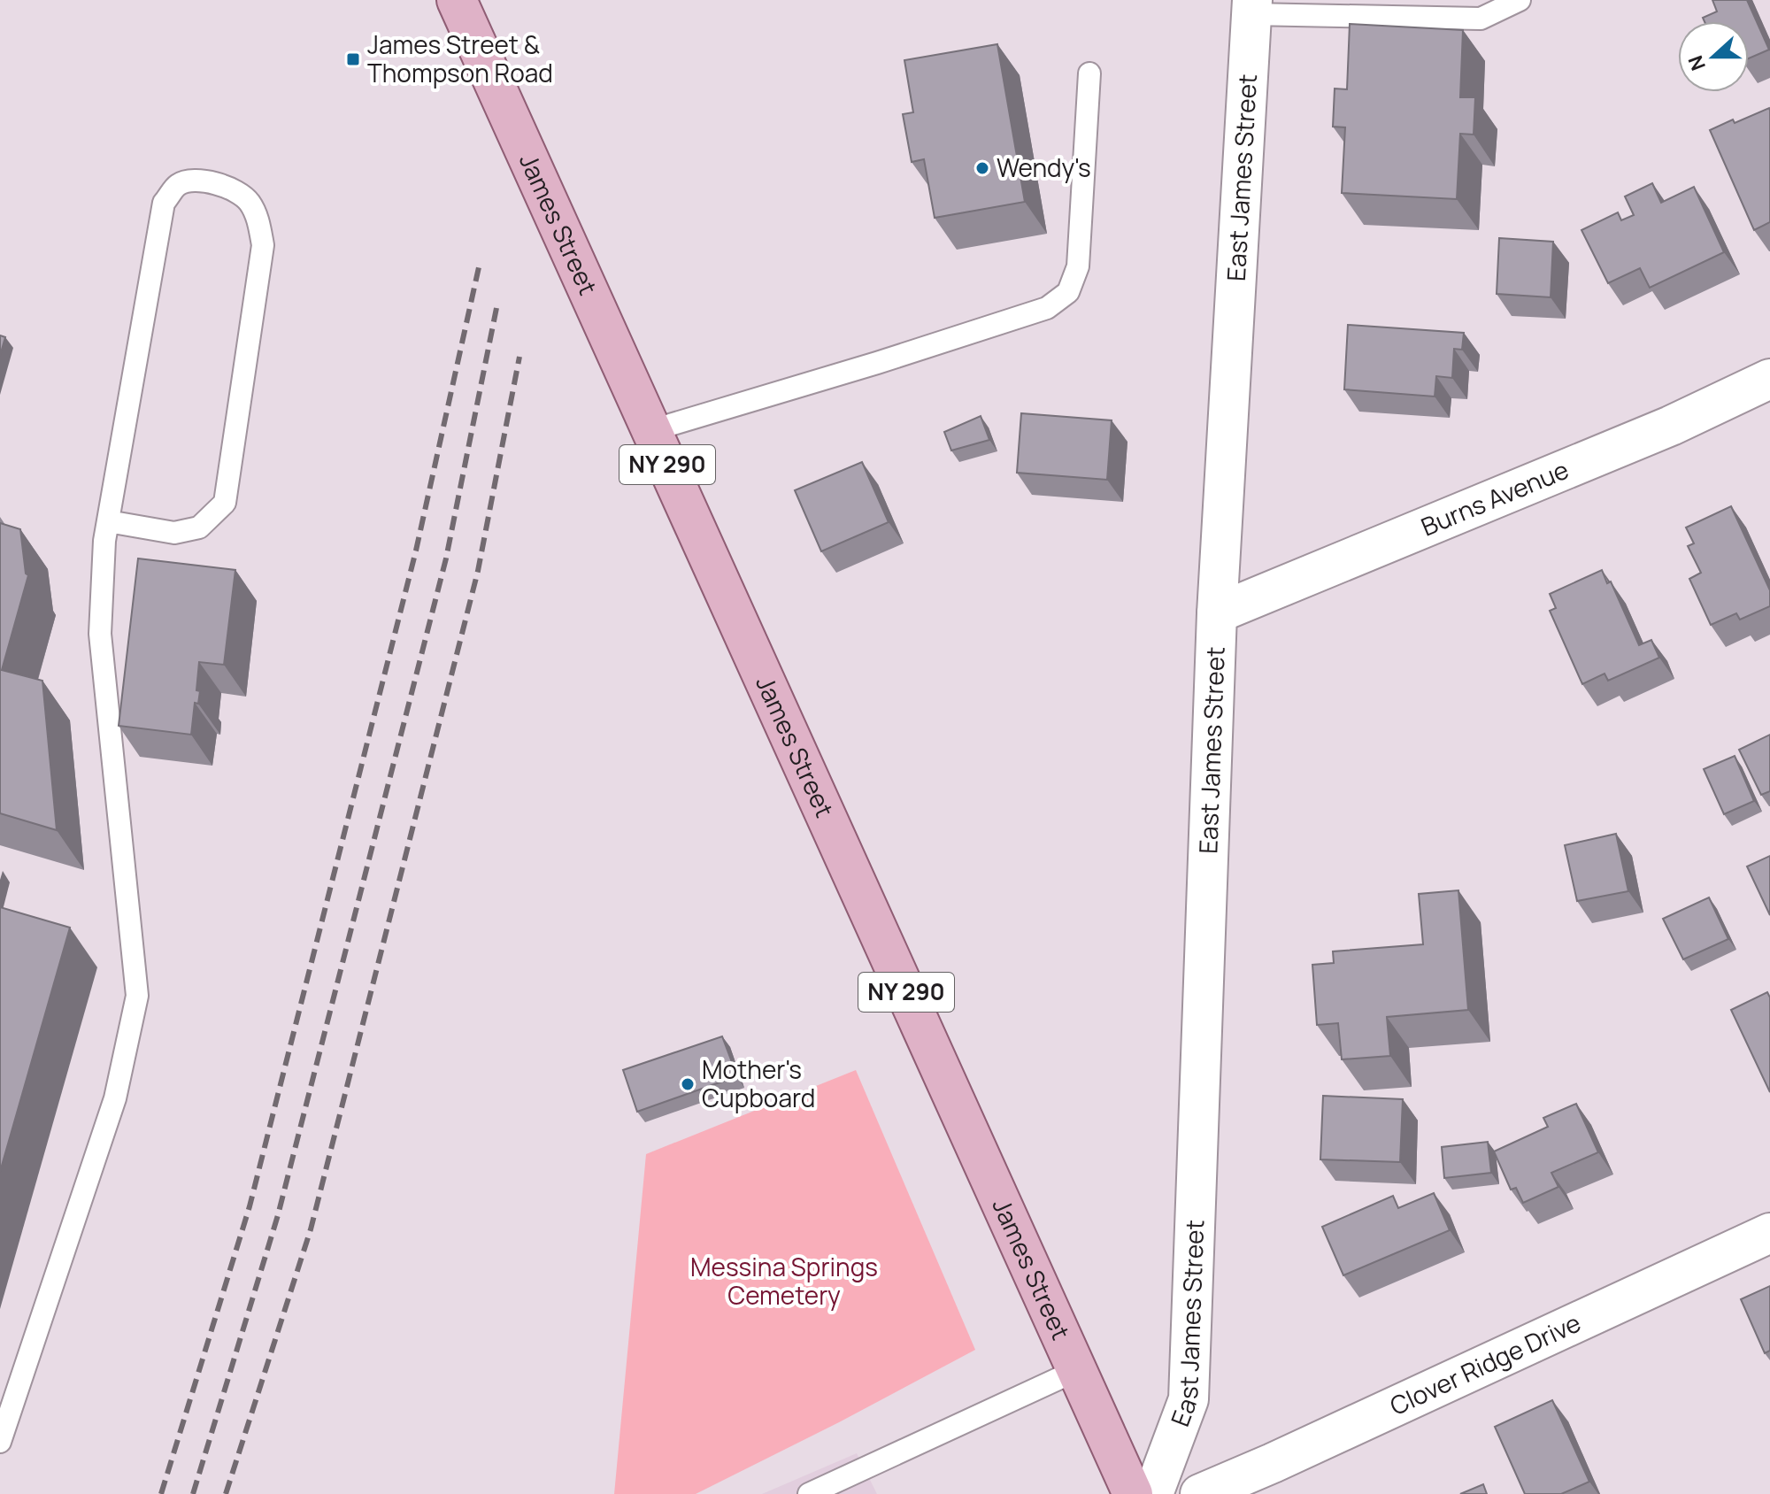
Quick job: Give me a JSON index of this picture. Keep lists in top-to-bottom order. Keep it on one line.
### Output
{"streets":{"main road":["James Street","NY 290"],"street":["East James Street","Burns Avenue","Clover Ridge Drive"]},"crossings":[["East James Street","Burns Avenue"]],"parks":["Messina Springs Cemetery"],"places":{"transit":["James Street & Thompson Road"],"other":["Wendy's","Mother's Cupboard"]},"north":"left"}
